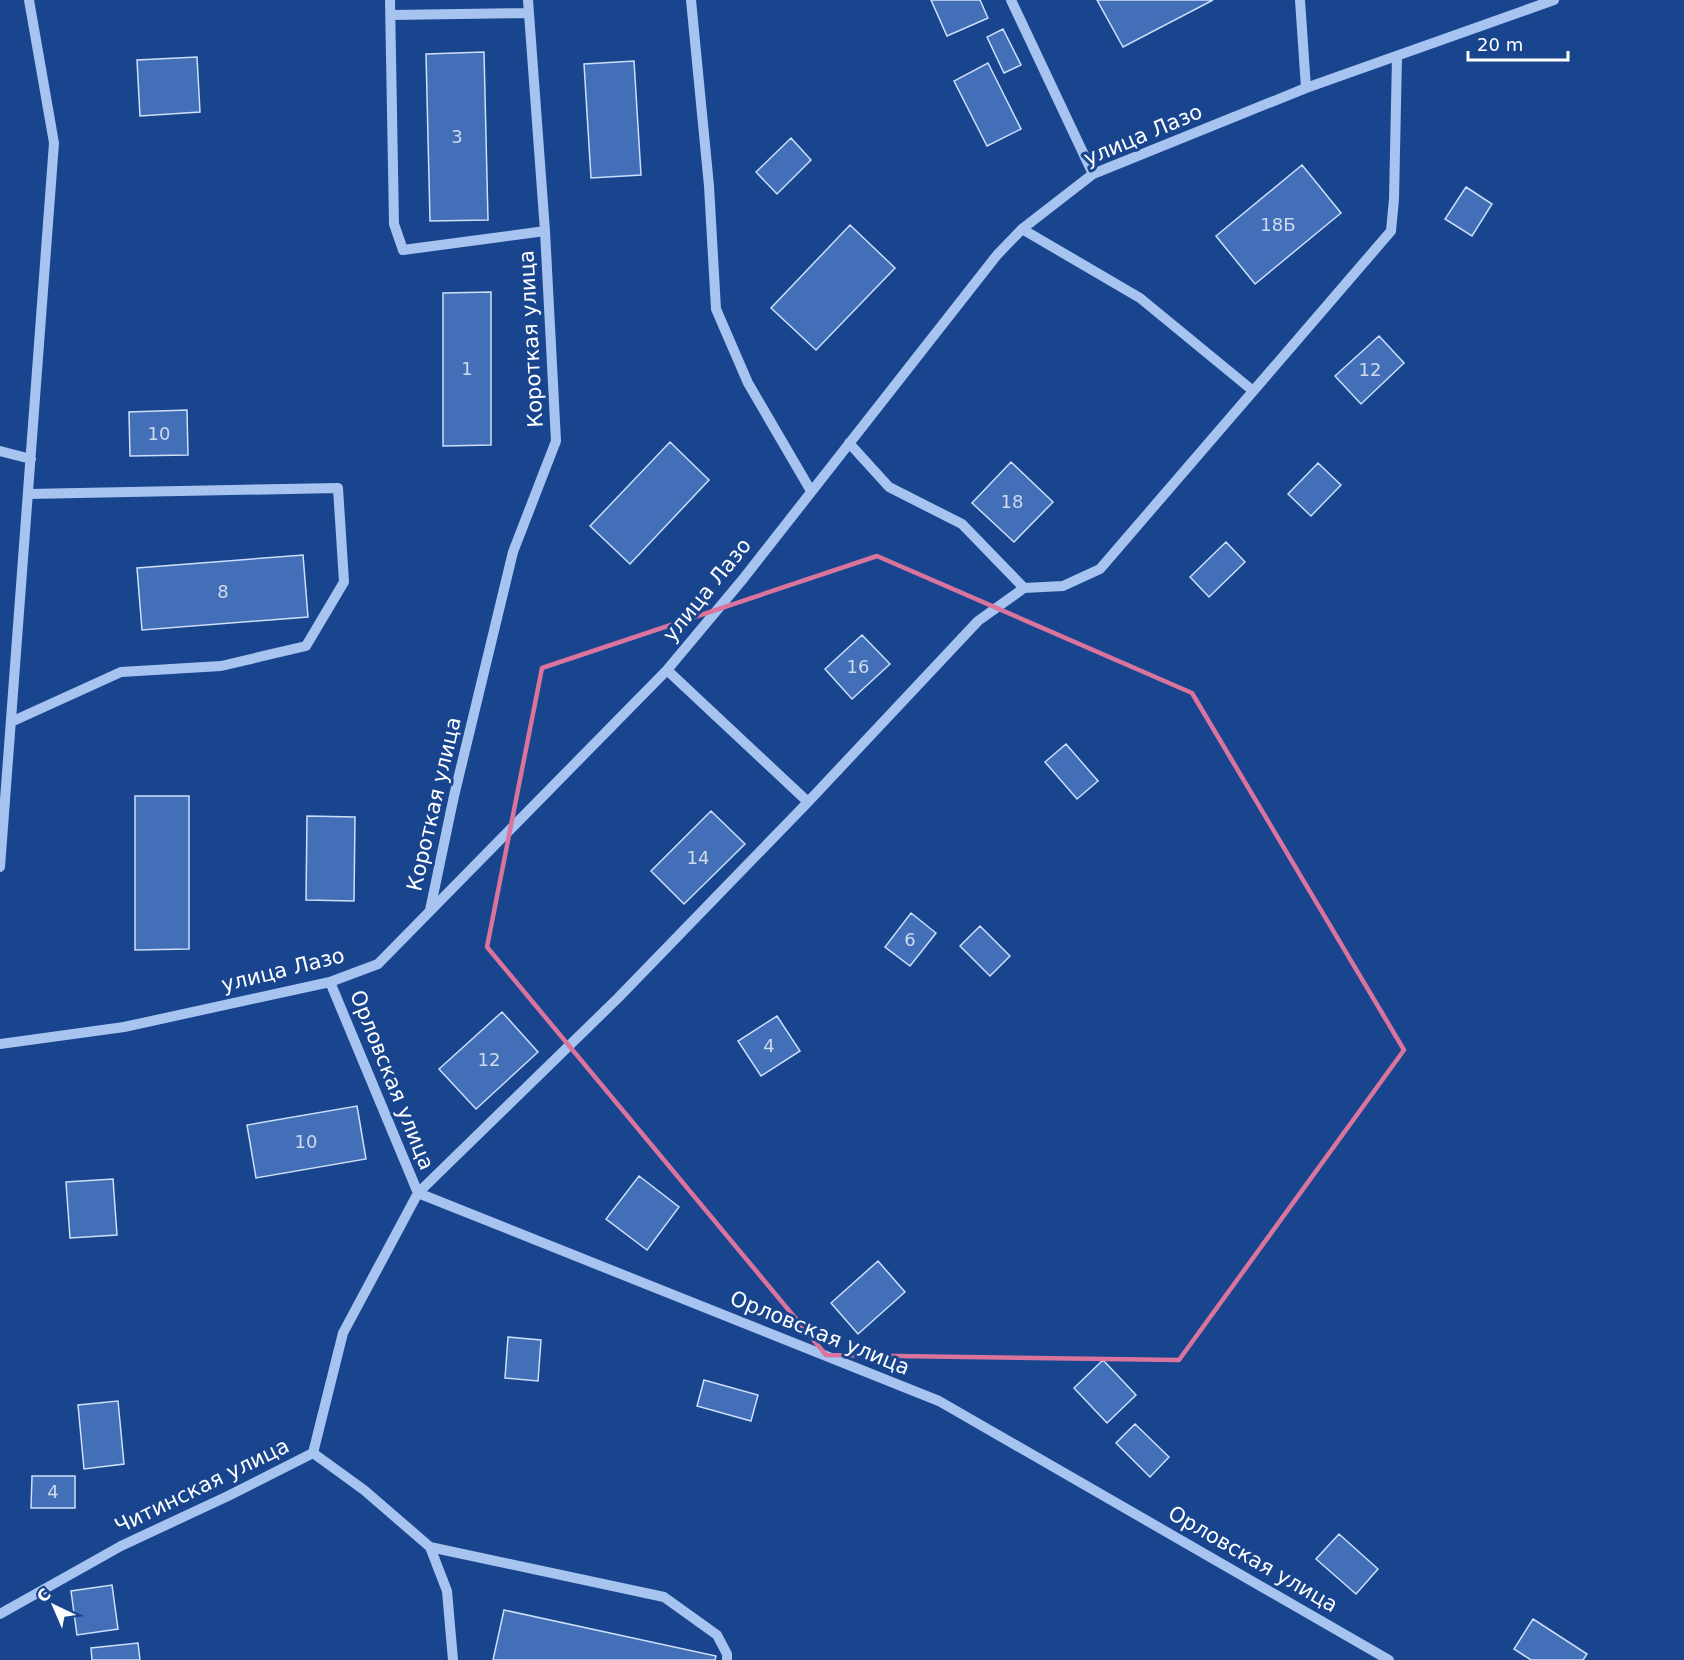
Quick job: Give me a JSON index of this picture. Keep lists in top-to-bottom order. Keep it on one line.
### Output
{"streets":{"street":["улица Лазо","Короткая улица","Орловская улица","Читинская улица"]},"crossings":[["улица Лазо","Короткая улица"],["улица Лазо","Орловская улица"]],"house_numbers":["3","18Б","1","12","10","18","8","16","14","6","4","12","10","4"],"scale_bar":"20 m","north":"top left"}
